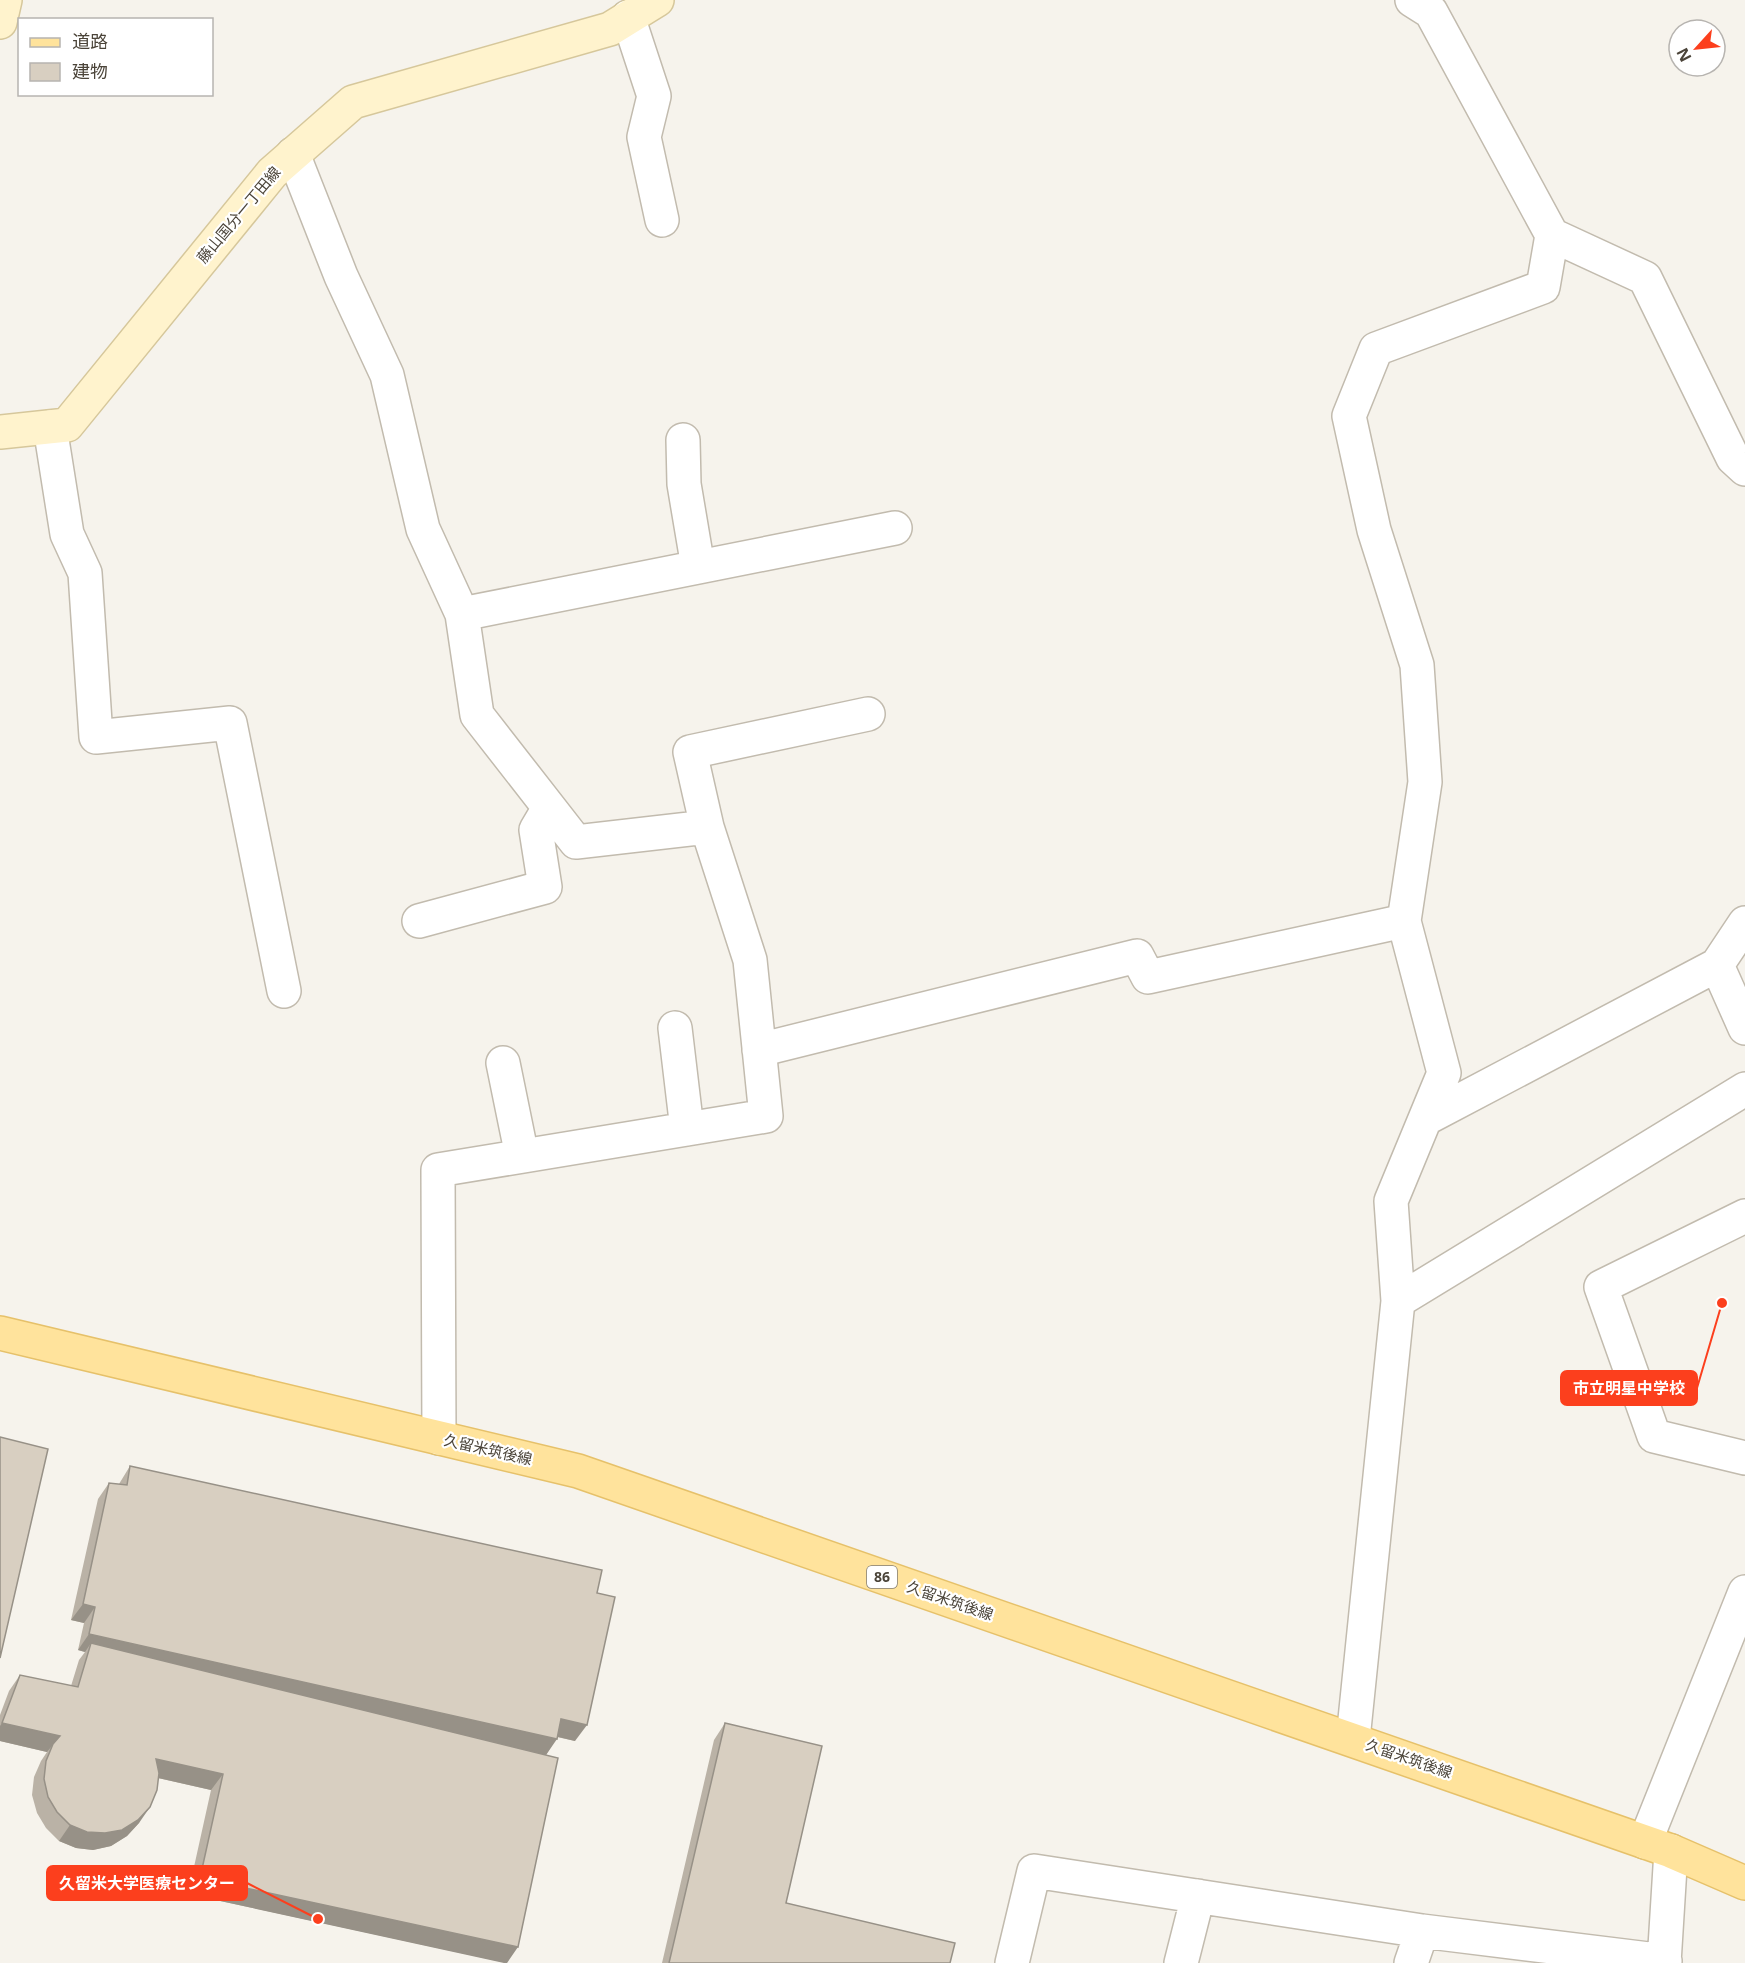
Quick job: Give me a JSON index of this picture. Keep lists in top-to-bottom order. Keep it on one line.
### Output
{"streets":{"main road":["藤山国分一丁田線","久留米筑後線","86"]},"places":["市立明星中学校","久留米大学医療センター"],"legend":["道路","建物"],"north":"bottom left"}
